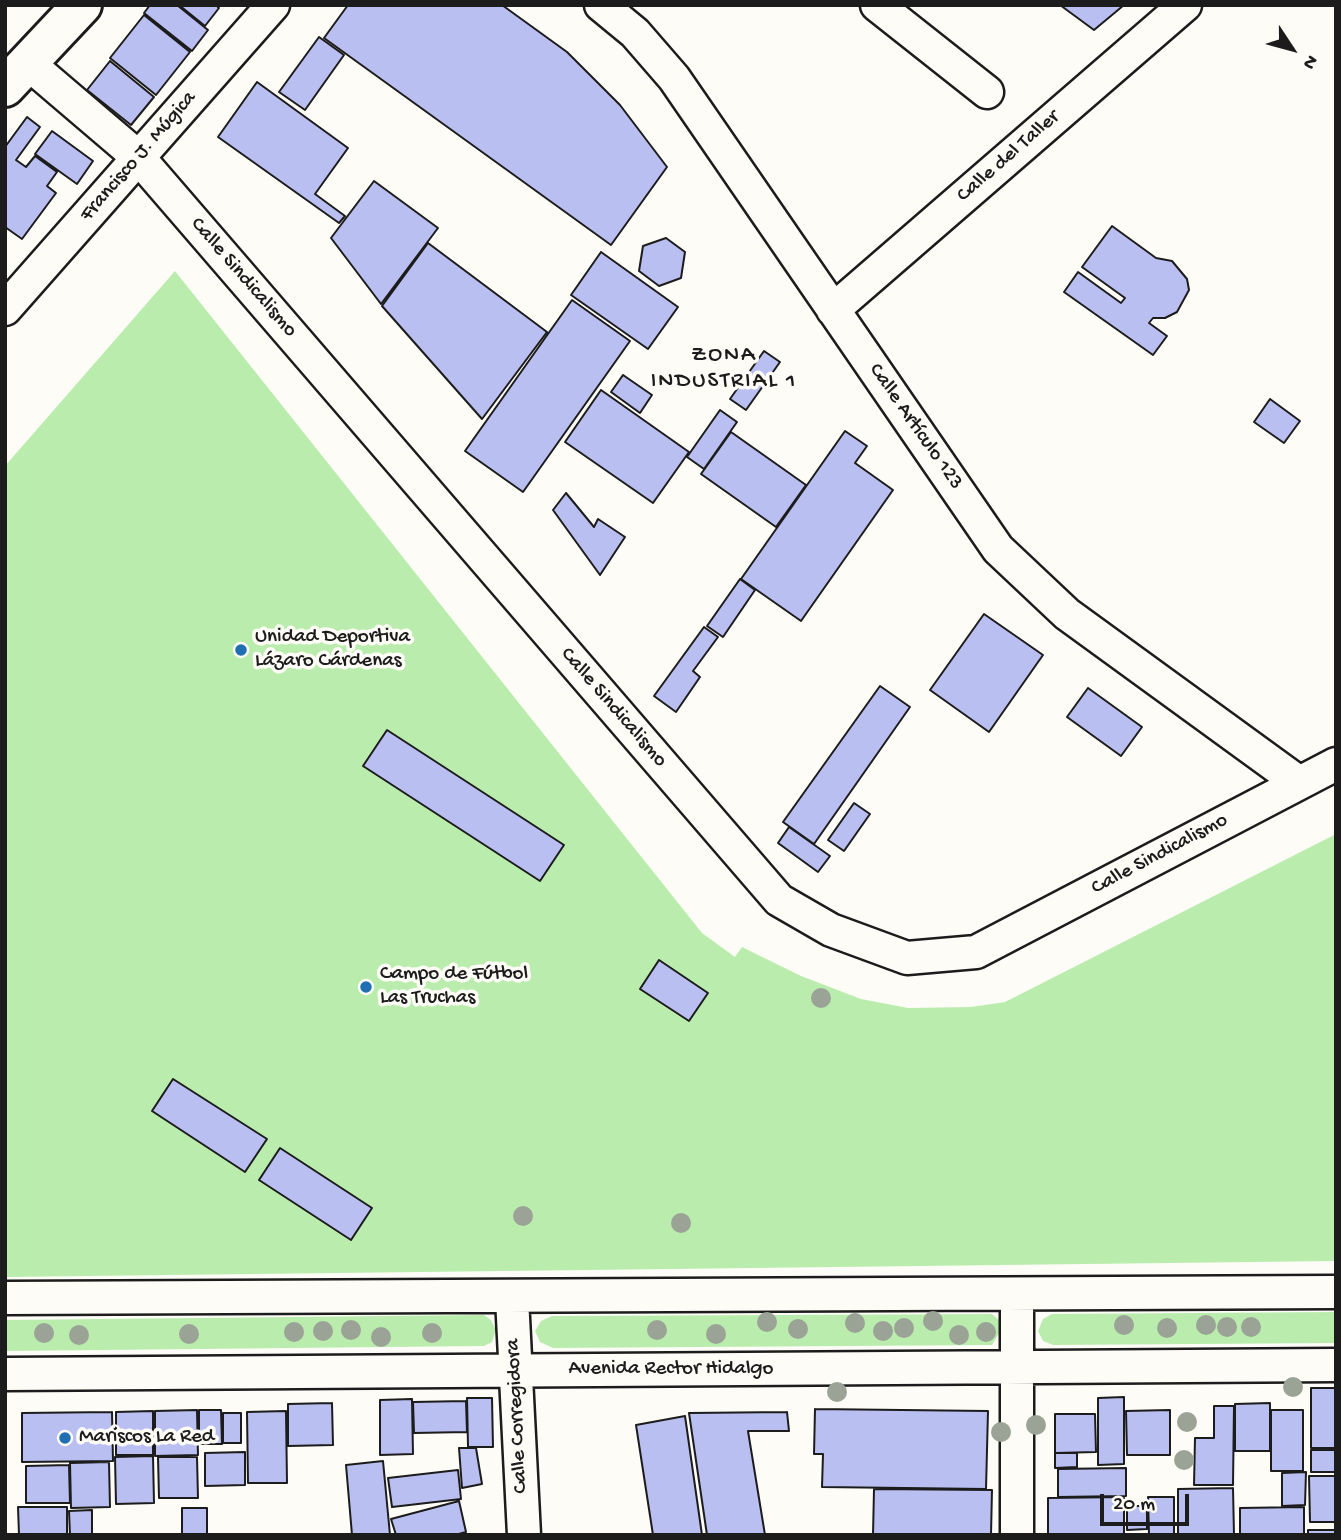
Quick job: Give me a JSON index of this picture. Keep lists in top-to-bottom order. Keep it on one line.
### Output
{"streets":{"street":["Francisco J. Múgica","Calle del Taller","Calle Sindicalismo","Calle Artículo 123","Avenida Rector Hidalgo","Calle Corregidora"]},"crossings":[["Francisco J. Múgica","Calle Sindicalismo"],["Calle del Taller","Calle Artículo 123"],["Calle Sindicalismo","Calle Artículo 123"],["Avenida Rector Hidalgo","Calle Corregidora"]],"districts":["ZONA INDUSTRIAL 1"],"places":["Unidad Deportiva Lázaro Cárdenas","Campo de Fútbol Las Truchas","Mariscos La Red"],"scale_bar":"20 m","north":"bottom right"}
